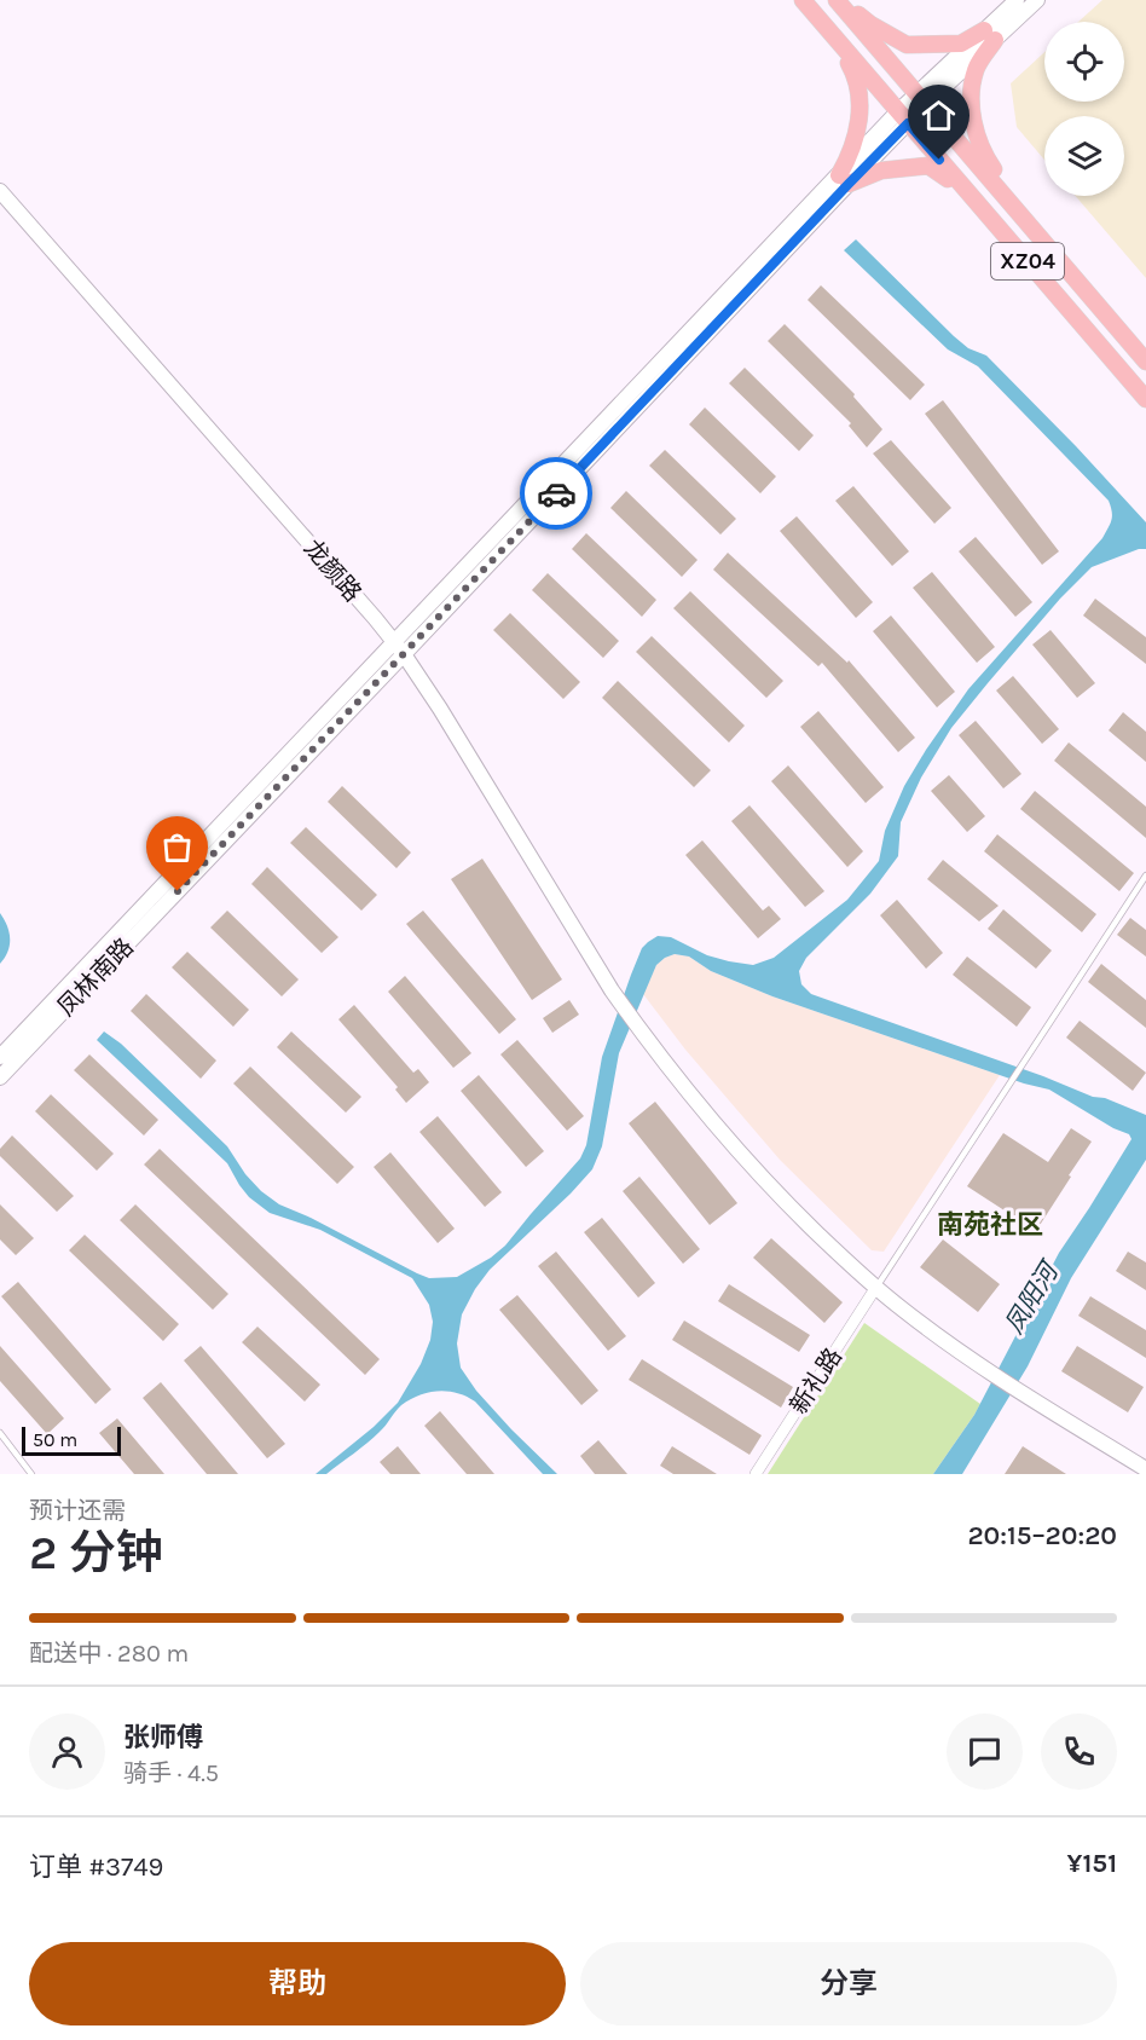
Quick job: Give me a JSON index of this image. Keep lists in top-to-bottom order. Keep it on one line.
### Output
{"streets":{"main road":["XZ04","龙颜路","凤林南路"],"street":["新礼路"]},"crossings":[["XZ04","凤林南路"],["龙颜路","凤林南路"],["龙颜路","新礼路"]],"districts":["南苑社区"],"water":["凤阳河"],"scale_bar":"50 m","page":{"scale":"50 m","heading":["2 分钟","预计还需","20:15–20:20"],"panel":["张师傅","骑手 · 4.5","订单 #3749","¥151"],"bar":"配送中 · 280 m","buttons":["帮助","分享"]}}
